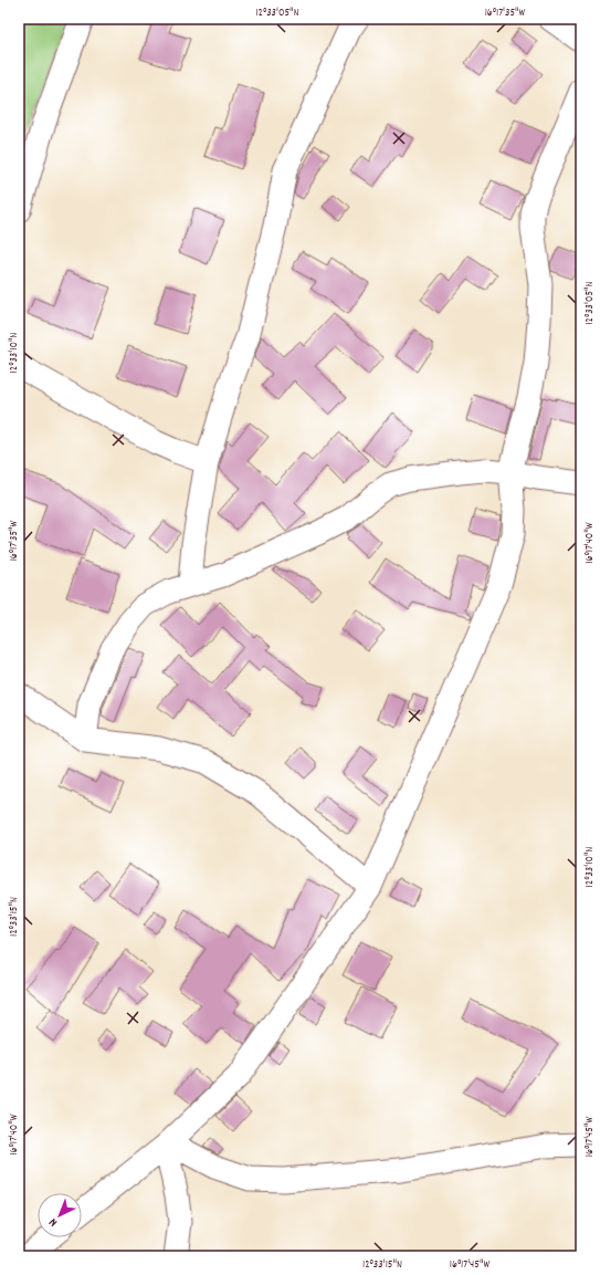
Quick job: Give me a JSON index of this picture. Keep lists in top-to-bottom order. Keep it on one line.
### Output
{"north":"bottom left","coordinates":["12°33'05\"N","16°17'35\"W","12°33'10\"N","16°17'40\"W","12°33'15\"N","16°17'45\"W"]}
